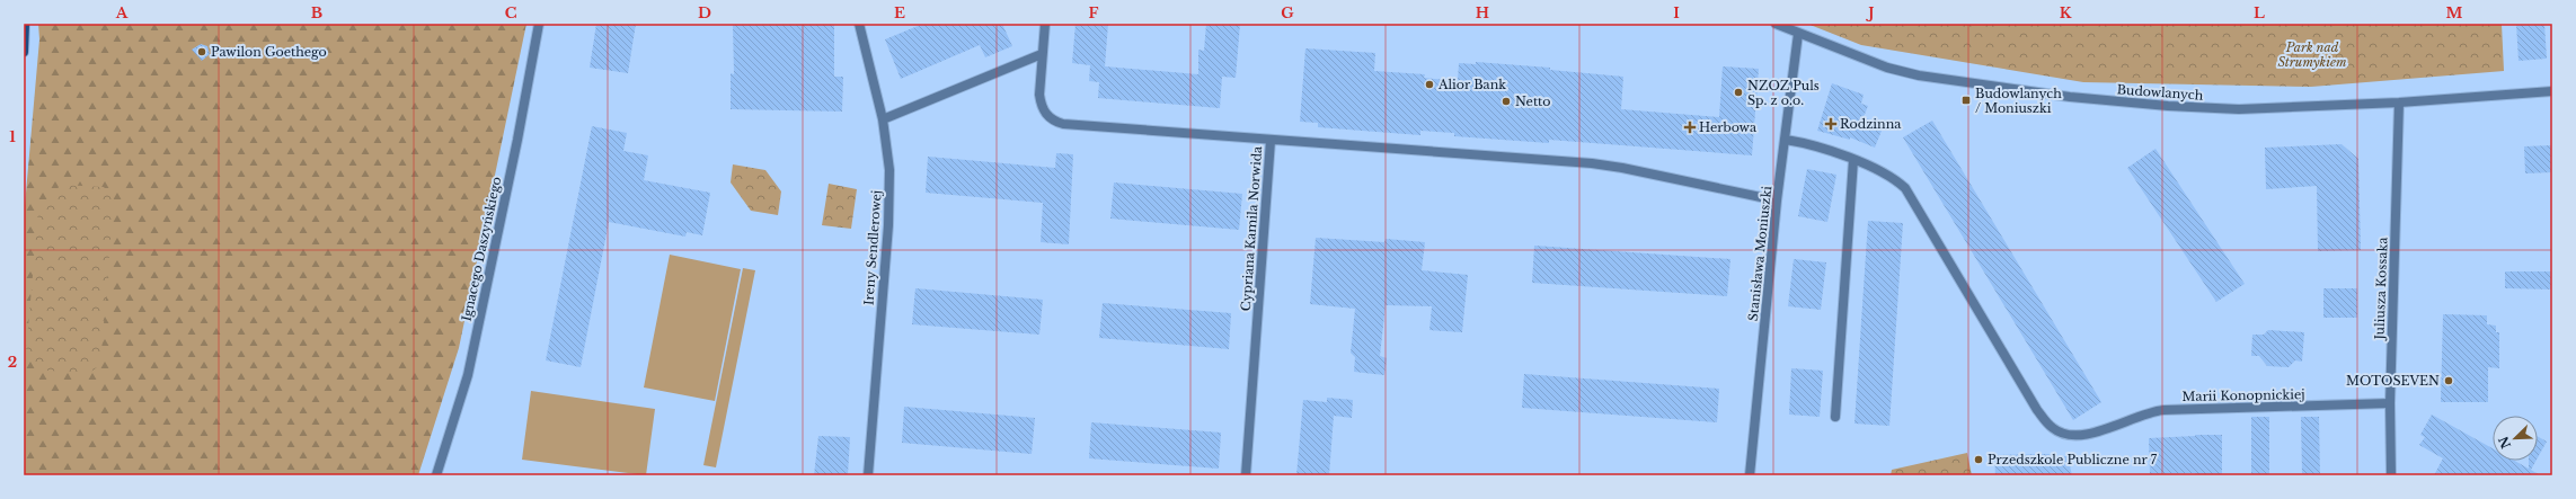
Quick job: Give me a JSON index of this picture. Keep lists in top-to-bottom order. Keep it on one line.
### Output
{"streets":{"street":["Budowlanych","Cypriana Kamila Norwida","Ireny Sendlerowej","Ignacego Daszyńskiego","Stanisława Moniuszki","Juliusza Kossaka","Marii Konopnickiej"]},"crossings":[["Budowlanych","Stanisława Moniuszki"],["Budowlanych","Juliusza Kossaka"],["Stanisława Moniuszki","Marii Konopnickiej"],["Juliusza Kossaka","Marii Konopnickiej"]],"parks":["Park nad Strumykiem"],"places":{"other":["Pawilon Goethego","Alior Bank","NZOZ Puls Sp. z o.o.","Netto","MOTOSEVEN","Przedszkole Publiczne nr 7"],"transit":["Budowlanych / Moniuszki"],"health":["Rodzinna","Herbowa"]},"north":"bottom left","grid":{"columns":["A","B","C","D","E","F","G","H","I","J","K","L","M"],"rows":["1","2"]}}
